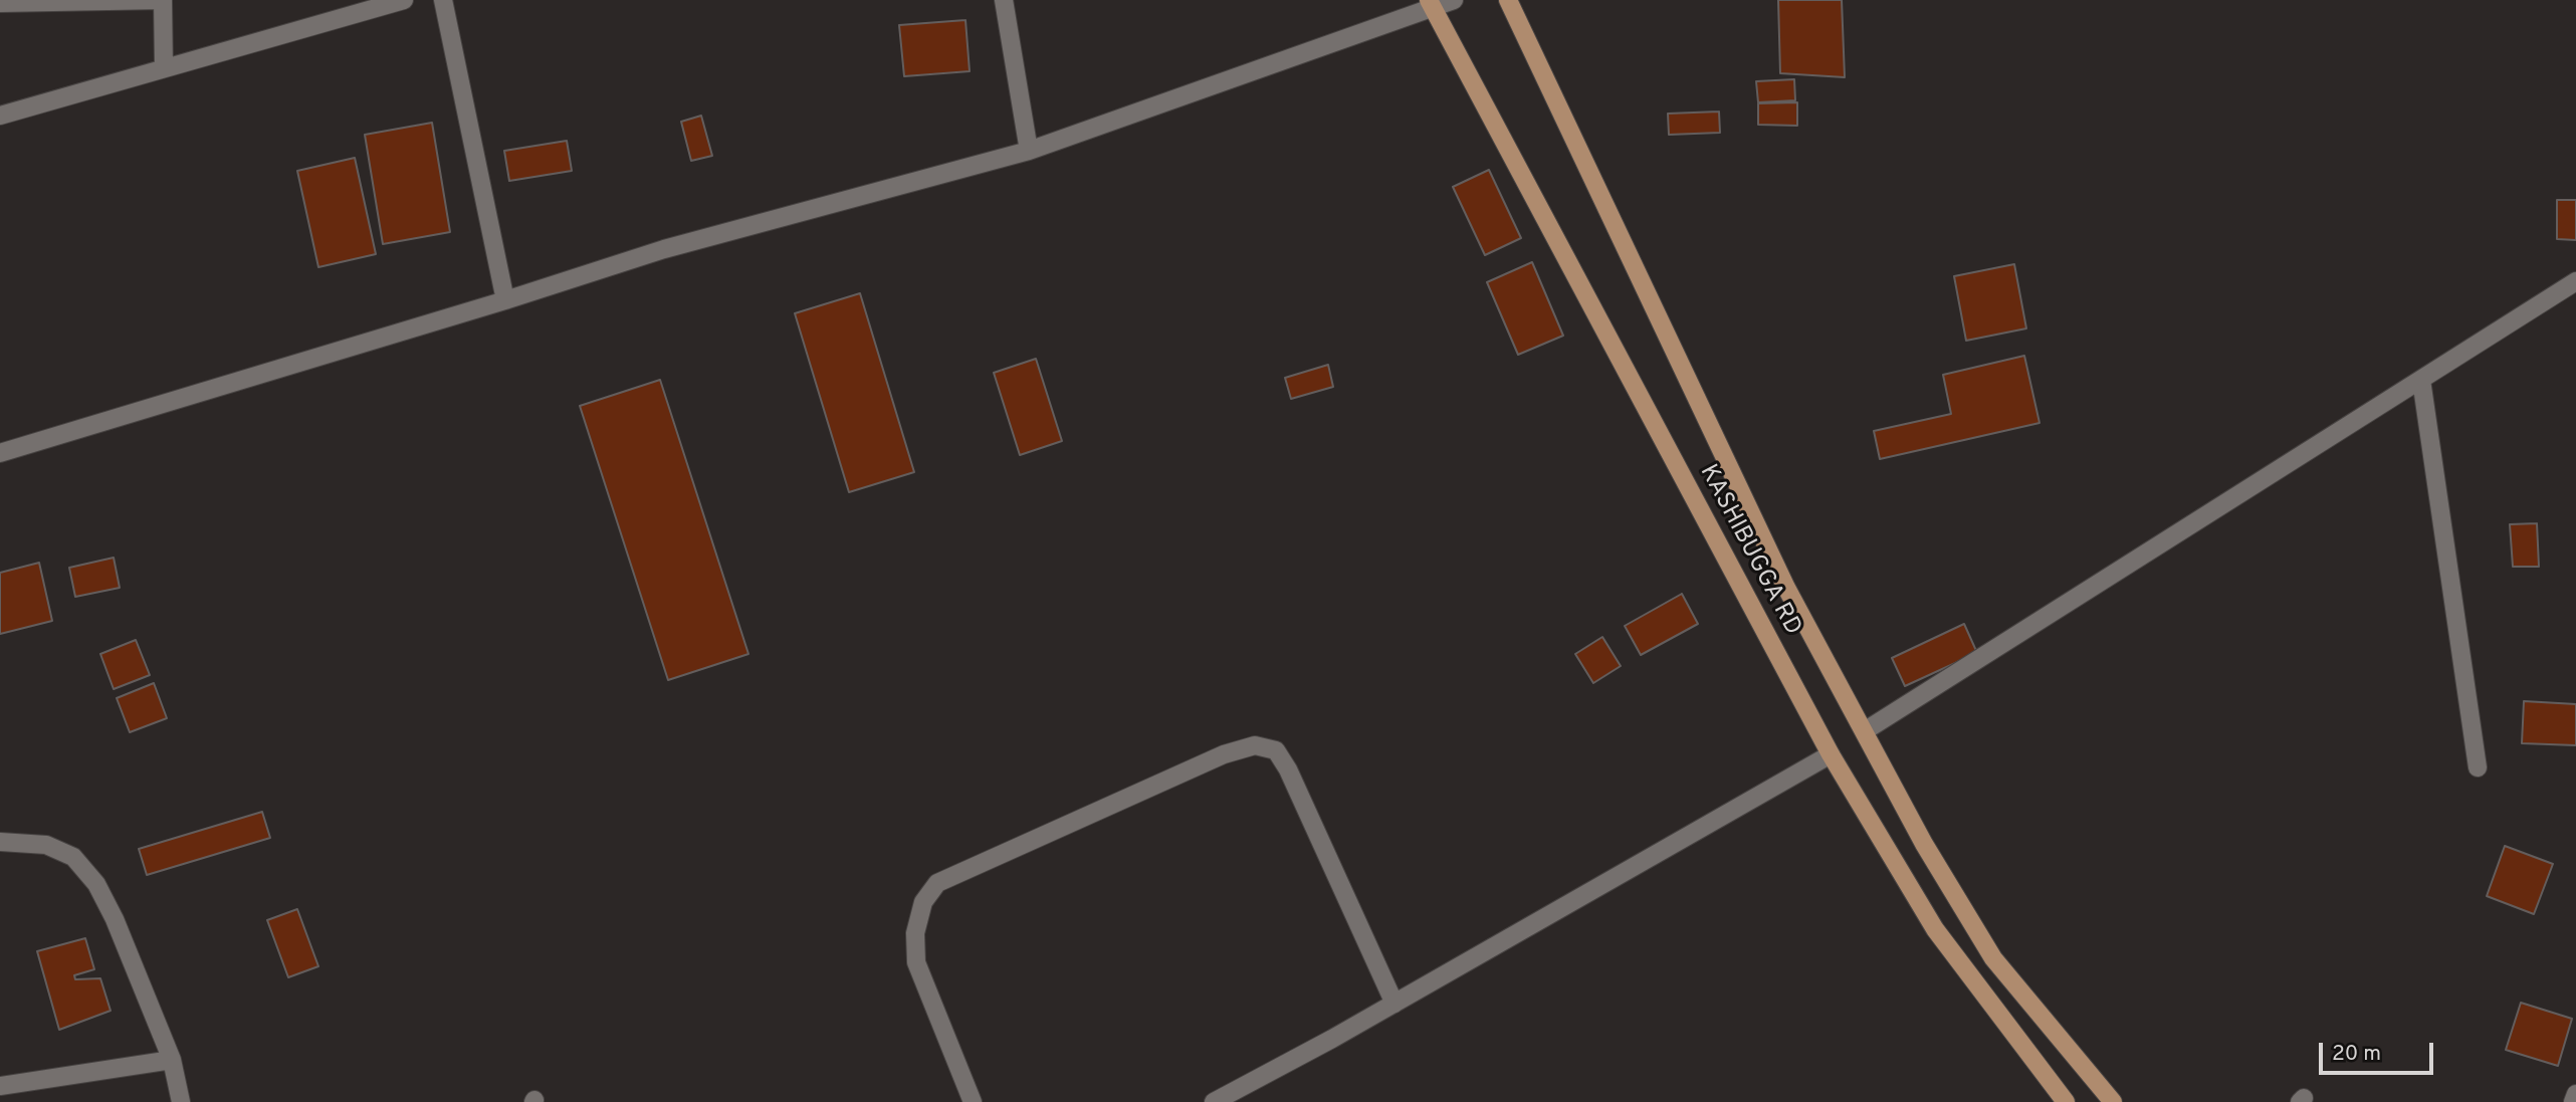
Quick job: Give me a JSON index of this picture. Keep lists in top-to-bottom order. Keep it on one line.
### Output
{"streets":{"main road":["KASHIBUGGA RD"]},"scale_bar":"20 m"}
